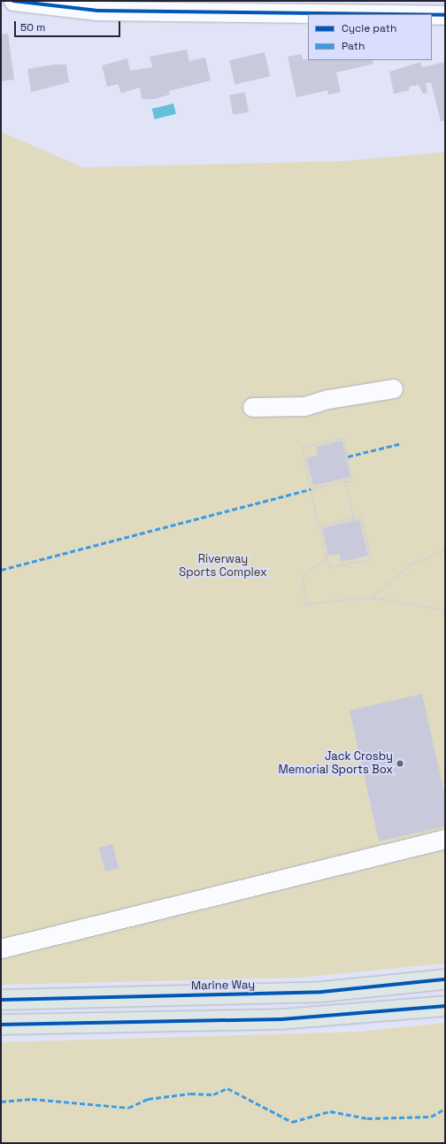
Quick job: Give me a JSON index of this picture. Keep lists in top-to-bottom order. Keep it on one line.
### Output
{"streets":{"main road":["Marine Way"]},"parks":["Riverway Sports Complex"],"places":["Jack Crosby Memorial Sports Box"],"legend":["Cycle path","Path"],"scale_bar":"50 m"}
